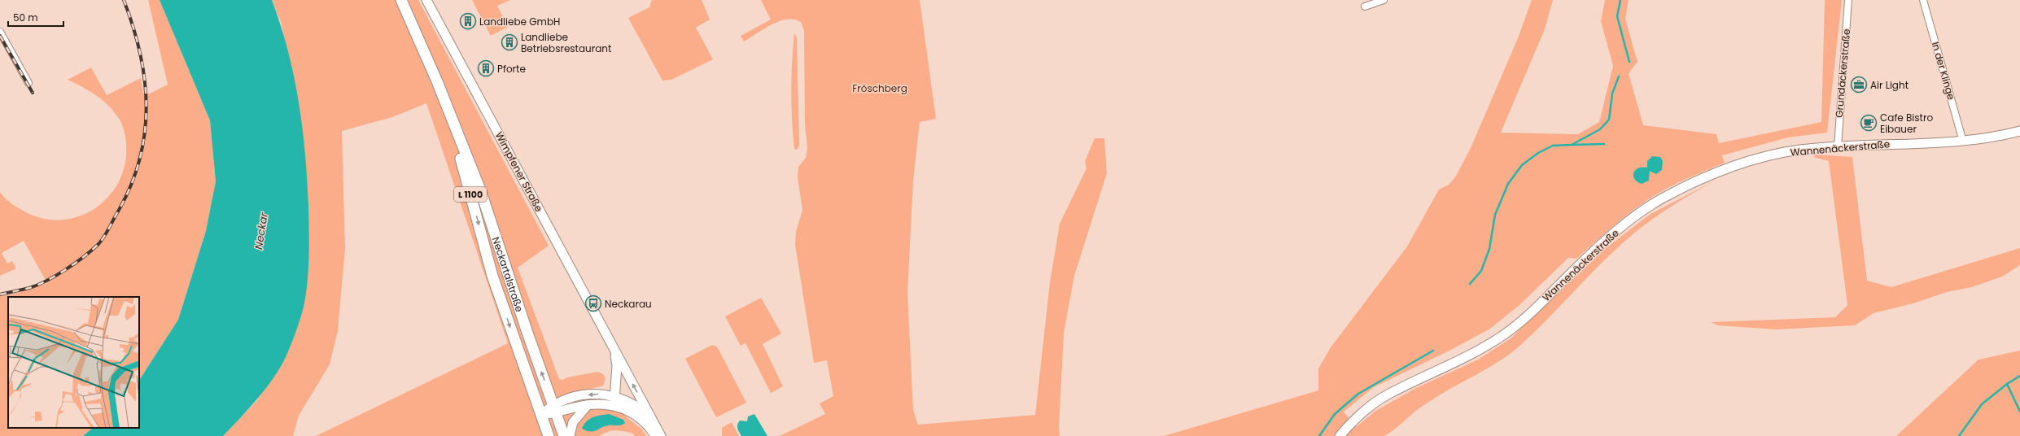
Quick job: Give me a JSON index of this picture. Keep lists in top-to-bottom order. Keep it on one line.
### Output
{"streets":{"main road":["L 1100","Neckartalstraße"],"street":["In der Klinge","Grundäckerstraße","Wannenäckerstraße","Wimpfener Straße"]},"crossings":[["In der Klinge","Wannenäckerstraße"],["Grundäckerstraße","Wannenäckerstraße"],["Wimpfener Straße","Neckartalstraße"]],"water":["Neckar"],"parks":["Fröschberg"],"places":{"building":["Landliebe GmbH","Landliebe Betriebsrestaurant","Pforte"],"office":["Air Light"],"cafe":["Cafe Bistro Eibauer"],"bus stop":["Neckarau"]},"scale_bar":"50 m"}
